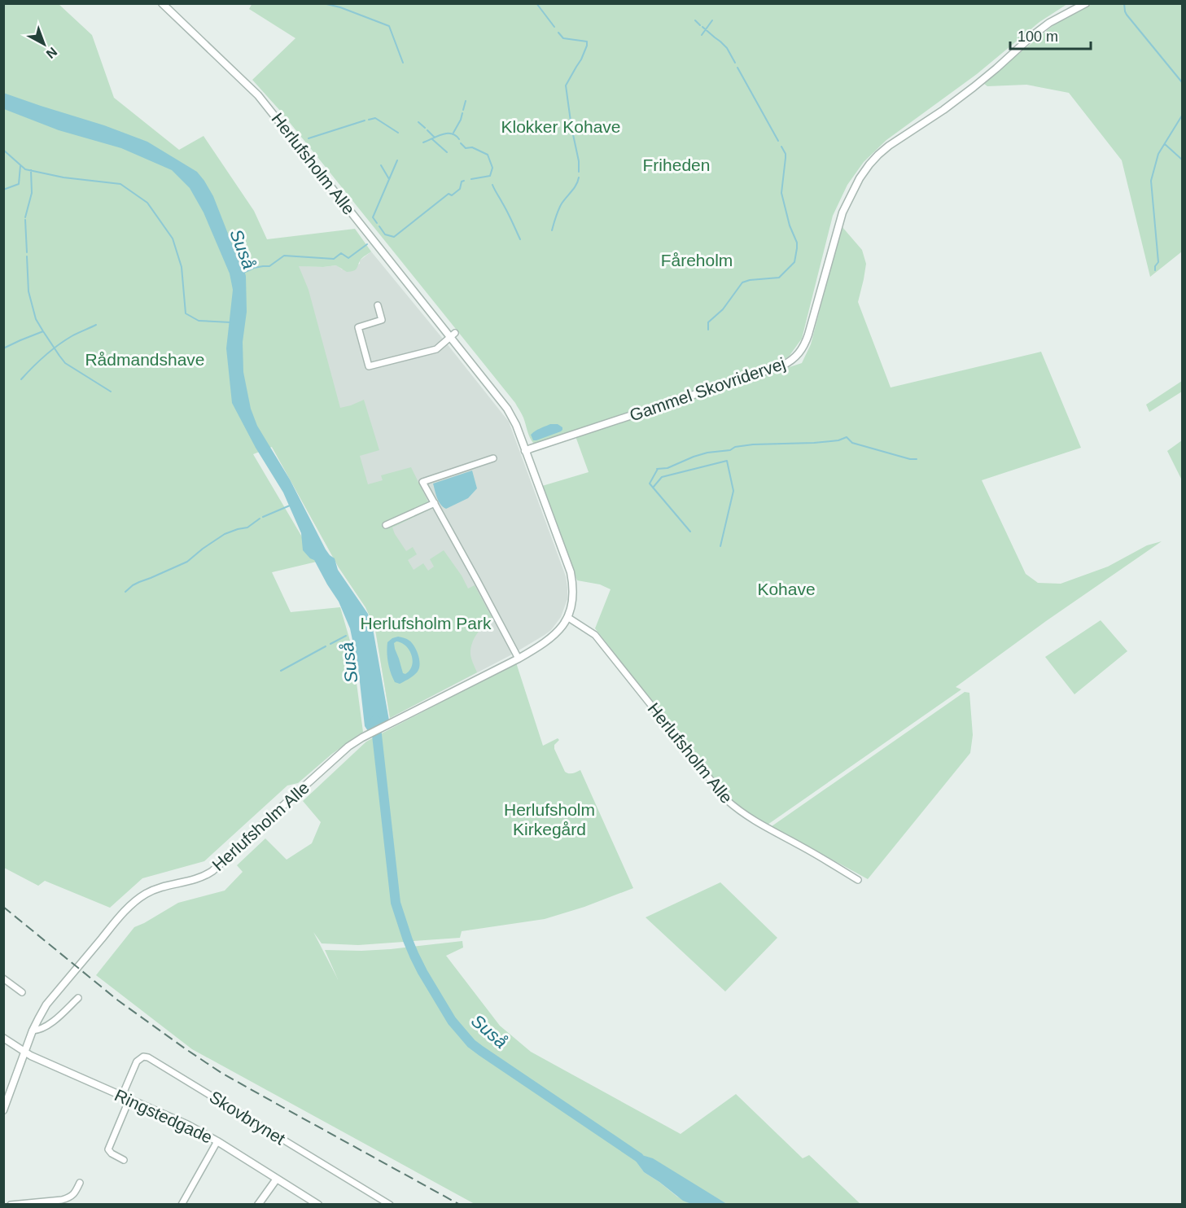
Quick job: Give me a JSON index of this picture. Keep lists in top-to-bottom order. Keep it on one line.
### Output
{"streets":{"street":["Herlufsholm Alle","Gammel Skovridervej","Ringstedgade","Skovbrynet"]},"crossings":[["Herlufsholm Alle","Gammel Skovridervej"],["Herlufsholm Alle","Ringstedgade"],["Ringstedgade","Skovbrynet"]],"water":["Suså"],"parks":["Klokker Kohave","Friheden","Fåreholm","Rådmandshave","Kohave","Herlufsholm Park","Herlufsholm Kirkegård"],"scale_bar":"100 m","north":"bottom right"}
